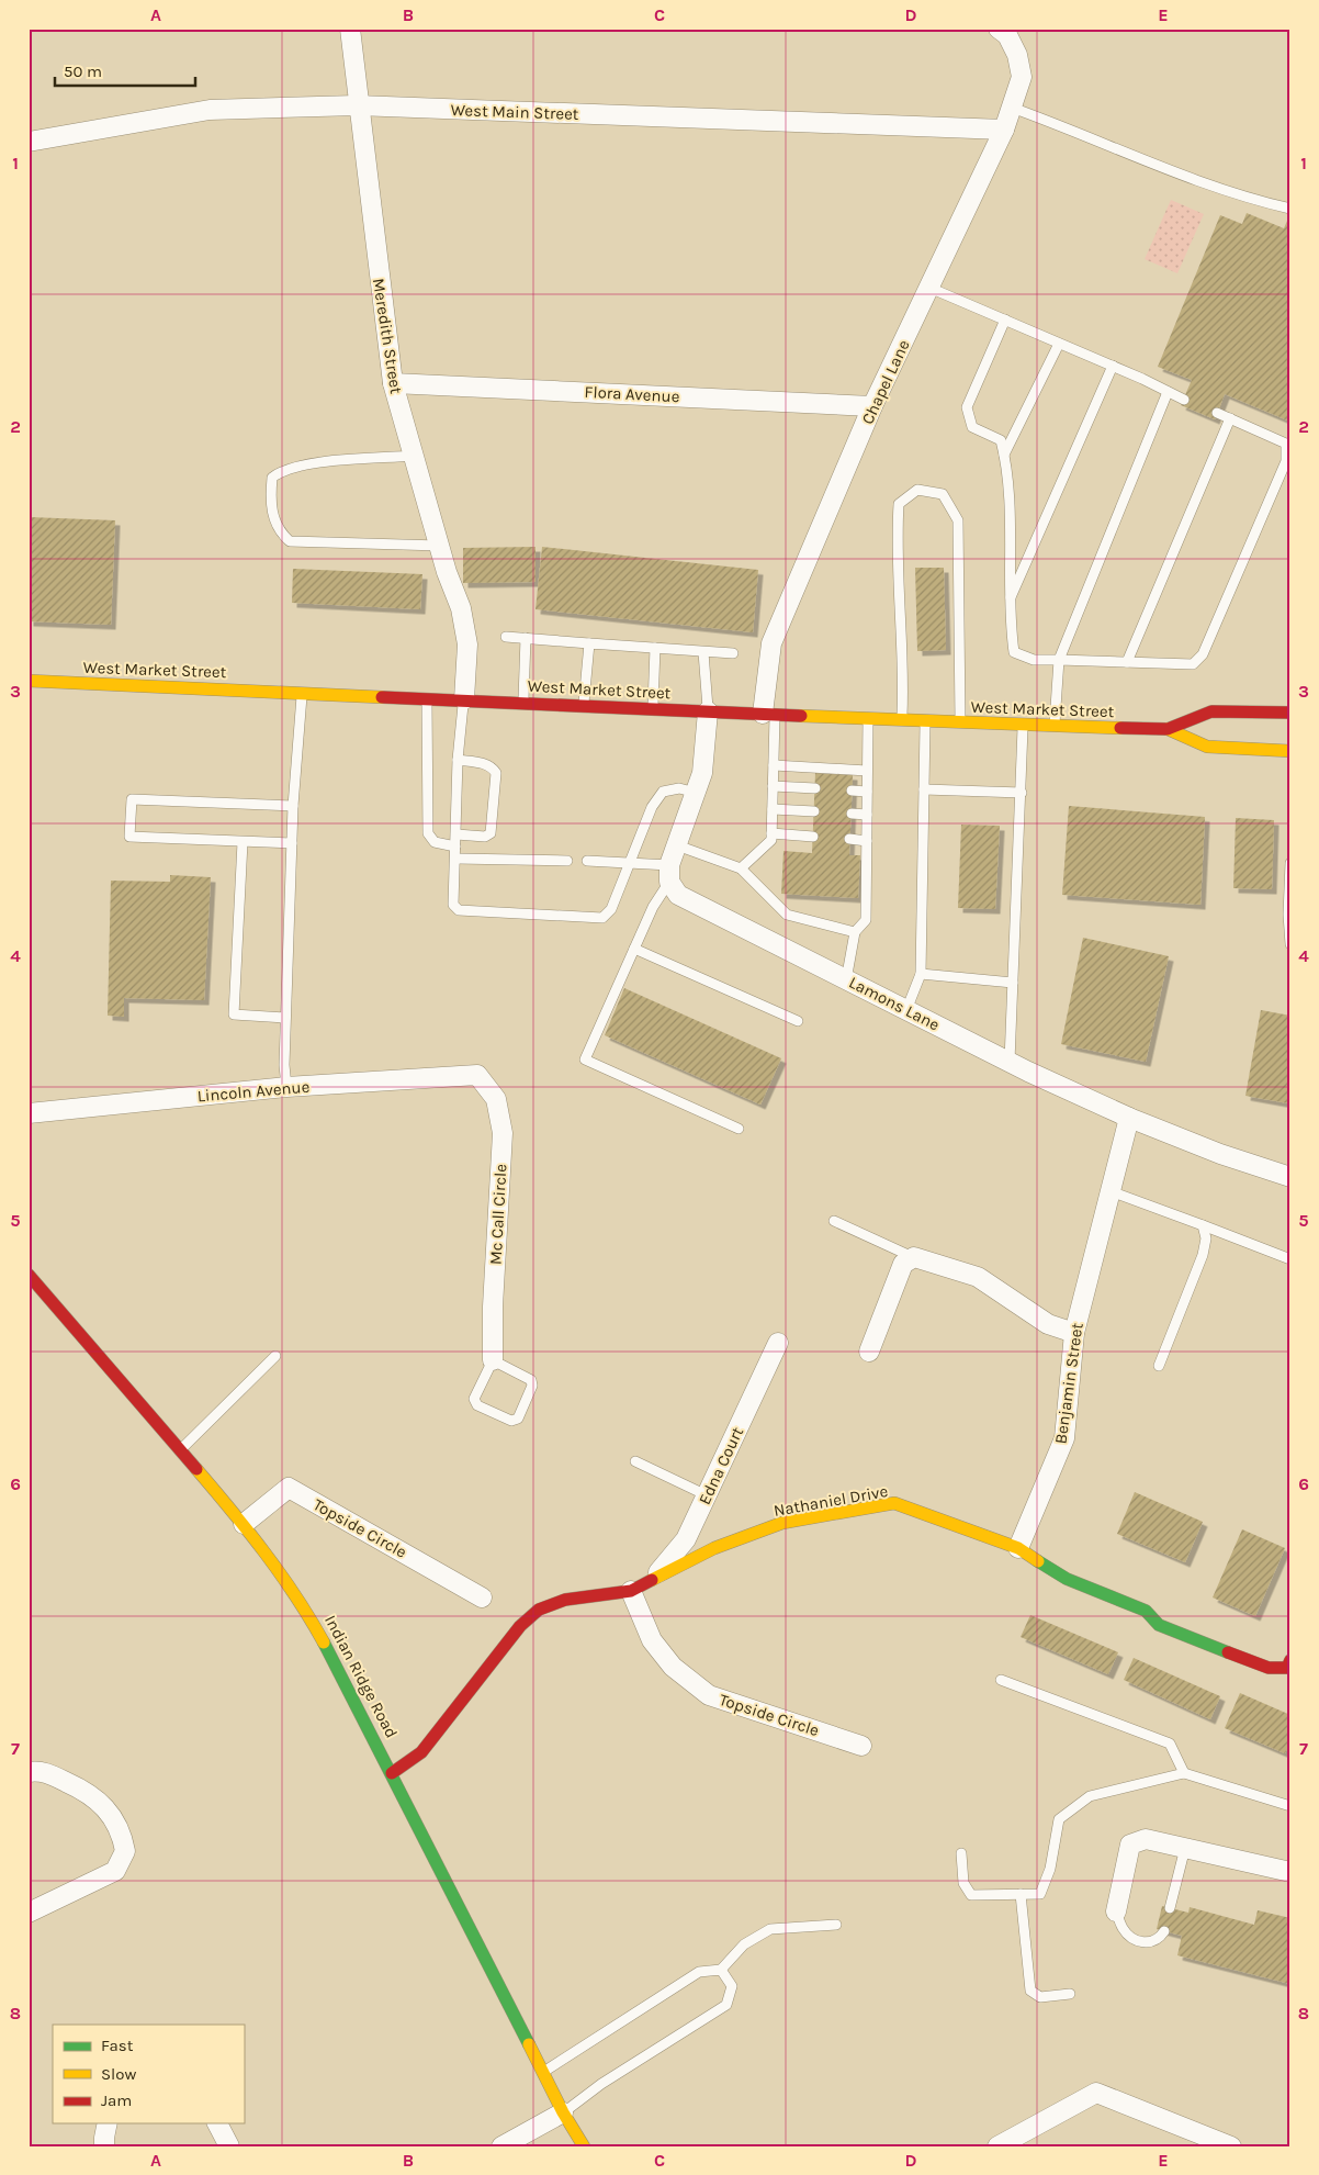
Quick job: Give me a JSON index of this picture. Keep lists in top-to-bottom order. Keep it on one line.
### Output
{"streets":{"street":["West Main Street","Meredith Street","Chapel Lane","Flora Avenue","West Market Street","Lamons Lane","Lincoln Avenue","Mc Call Circle","Benjamin Street","Edna Court","Nathaniel Drive","Topside Circle","Indian Ridge Road"]},"crossings":[["West Main Street","Meredith Street"],["West Main Street","Chapel Lane"],["Meredith Street","Flora Avenue"],["Meredith Street","West Market Street"],["Chapel Lane","Flora Avenue"],["Chapel Lane","West Market Street"],["Lamons Lane","Benjamin Street"],["Lincoln Avenue","Mc Call Circle"],["Benjamin Street","Nathaniel Drive"],["Edna Court","Nathaniel Drive"],["Nathaniel Drive","Topside Circle"],["Nathaniel Drive","Indian Ridge Road"],["Topside Circle","Indian Ridge Road"]],"legend":["Fast","Slow","Jam"],"scale_bar":"50 m","grid":{"columns":["A","B","C","D","E"],"rows":["1","2","3","4","5","6","7","8"]}}
